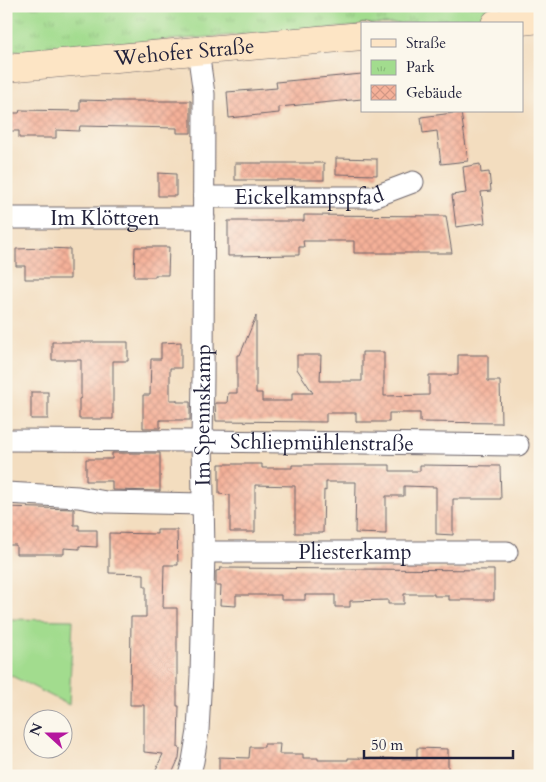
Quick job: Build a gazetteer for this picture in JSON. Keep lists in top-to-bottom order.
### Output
{
  "streets": {
    "street": [
      "Wehofer Straße",
      "Eickelkampspfad",
      "Im Klöttgen",
      "Im Spennskamp",
      "Schliepmühlenstraße",
      "Pliesterkamp"
    ]
  },
  "crossings": [
    ["Wehofer Straße", "Im Spennskamp"],
    ["Eickelkampspfad", "Im Klöttgen"],
    ["Eickelkampspfad", "Im Spennskamp"],
    ["Im Klöttgen", "Im Spennskamp"],
    ["Im Spennskamp", "Schliepmühlenstraße"],
    ["Im Spennskamp", "Pliesterkamp"]
  ],
  "legend": ["Straße", "Park", "Gebäude"],
  "scale_bar": "50 m",
  "north": "left"
}
